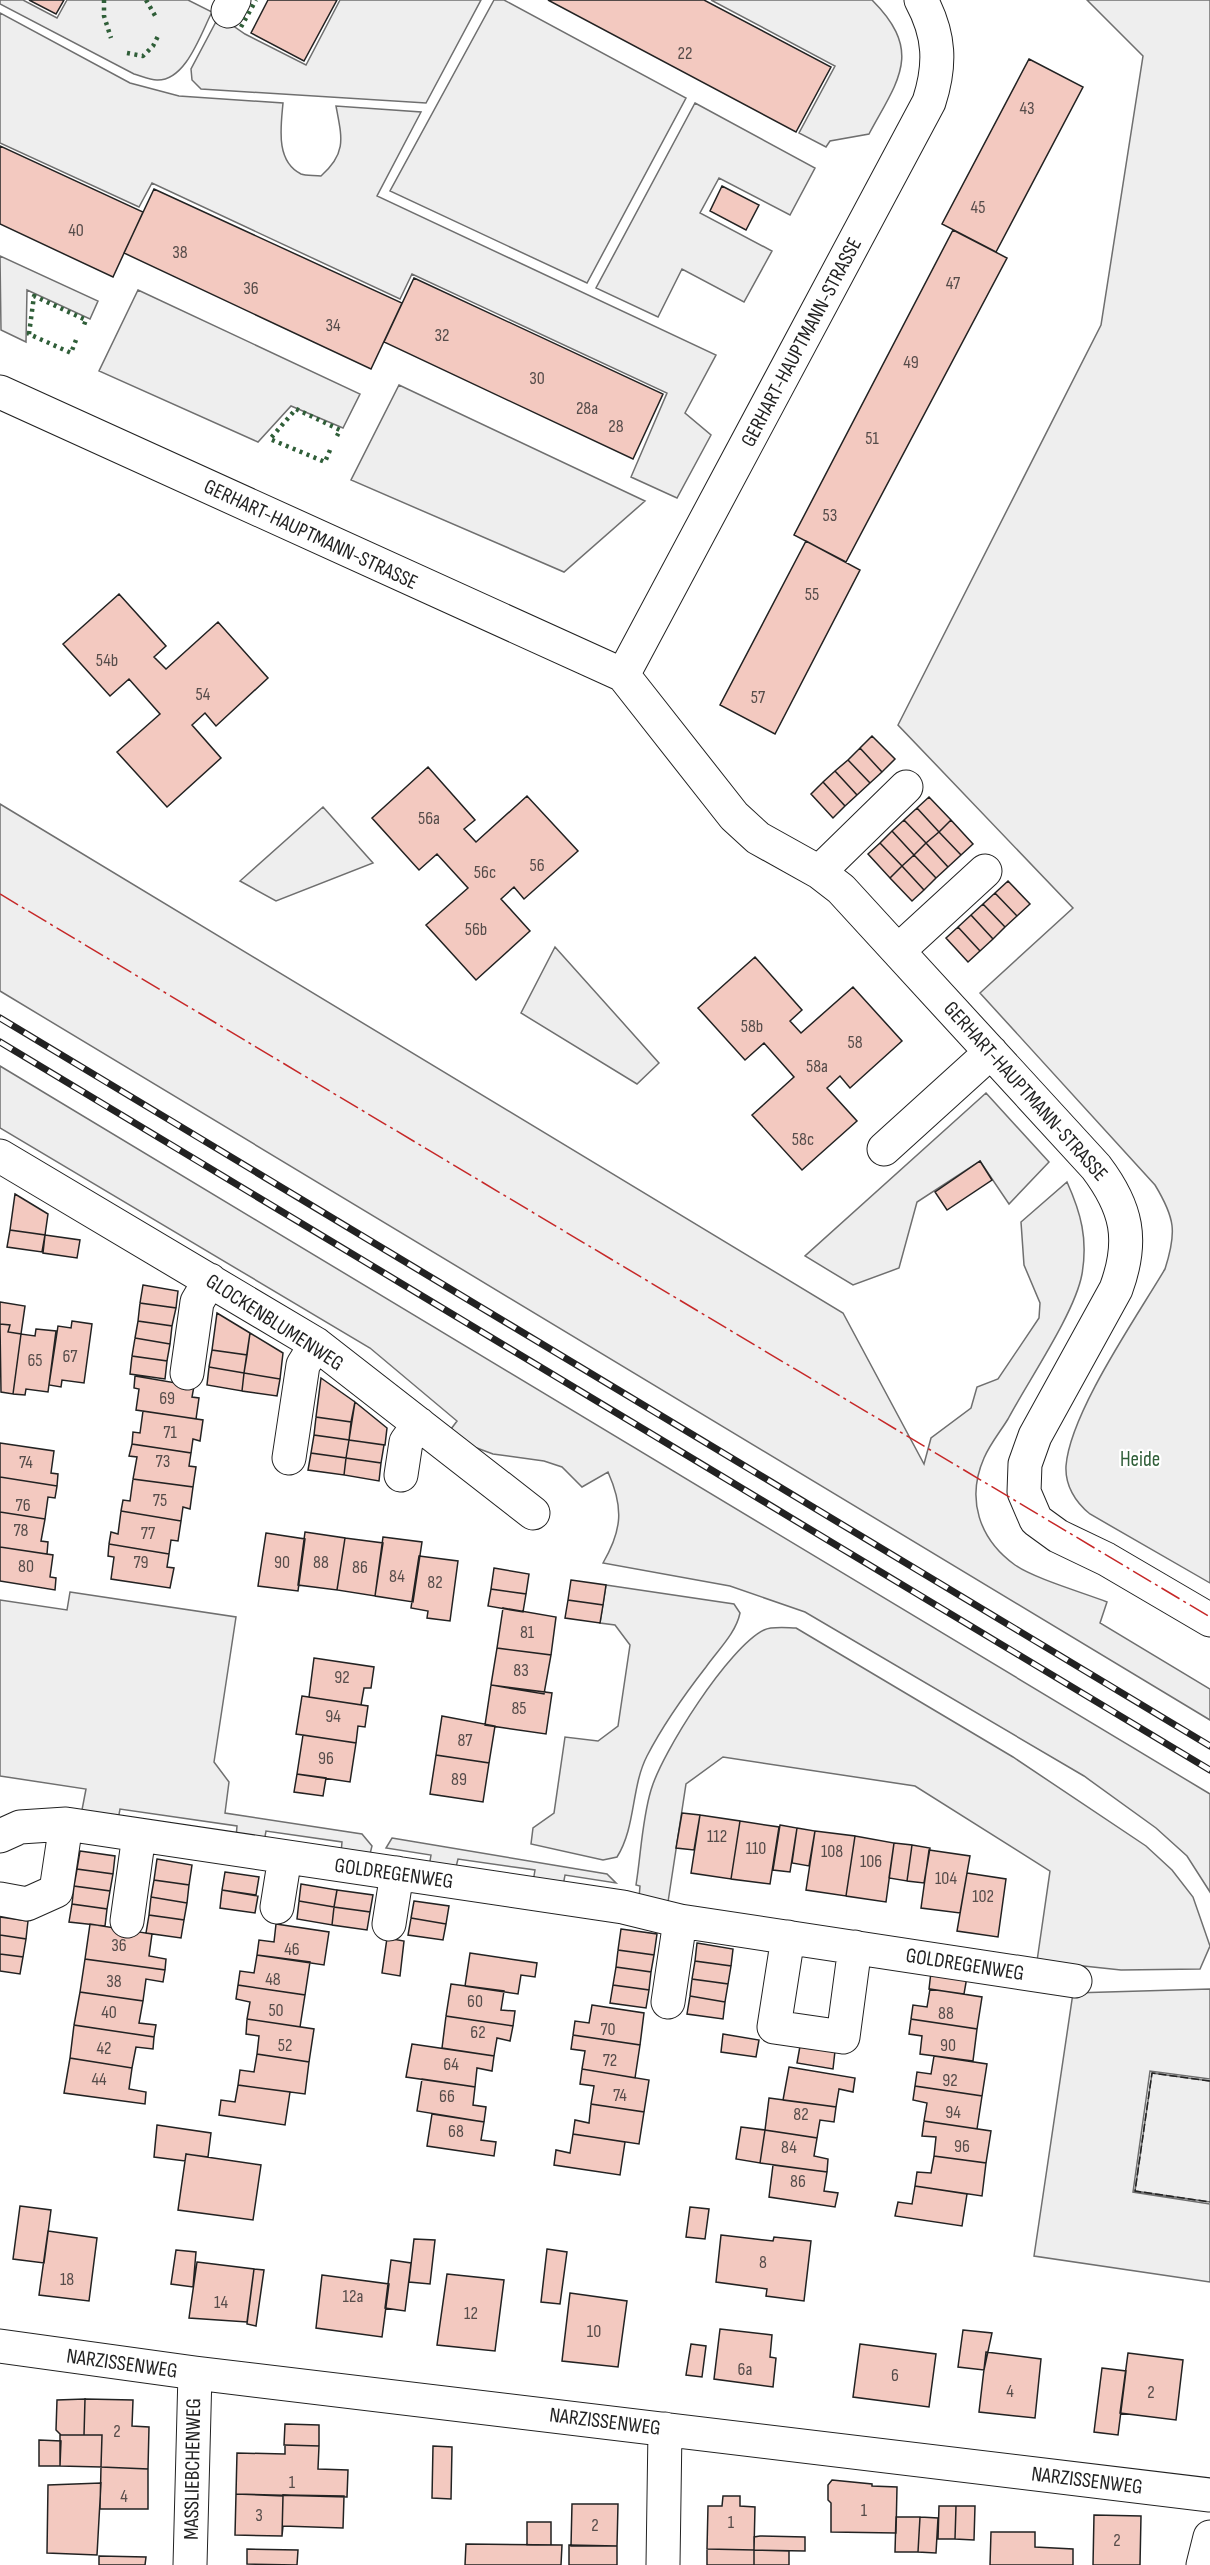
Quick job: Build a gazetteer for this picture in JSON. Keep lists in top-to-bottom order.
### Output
{
  "streets": {
    "street": [
      "GERHART-HAUPTMANN-STRASSE",
      "GLOCKENBLUMENWEG",
      "GOLDREGENWEG",
      "NARZISSENWEG",
      "MASSLIEBCHENWEG"
    ]
  },
  "crossings": [
    ["NARZISSENWEG", "MASSLIEBCHENWEG"]
  ],
  "parks": ["Heide"],
  "house_numbers": [
    "22",
    "43",
    "45",
    "40",
    "38",
    "47",
    "36",
    "34",
    "32",
    "49",
    "30",
    "28a",
    "28",
    "51",
    "53",
    "55",
    "54b",
    "54",
    "57",
    "56a",
    "56",
    "56c",
    "56b",
    "58b",
    "58",
    "58a",
    "58c",
    "67",
    "65",
    "69",
    "71",
    "73",
    "74",
    "75",
    "76",
    "78",
    "77",
    "79",
    "90",
    "88",
    "80",
    "86",
    "84",
    "82",
    "81",
    "83",
    "92",
    "85",
    "94",
    "87",
    "96",
    "89",
    "112",
    "110",
    "108",
    "106",
    "104",
    "102",
    "36",
    "46",
    "48",
    "38",
    "60",
    "50",
    "40",
    "88",
    "70",
    "62",
    "52",
    "90",
    "42",
    "72",
    "64",
    "44",
    "92",
    "74",
    "66",
    "94",
    "82",
    "68",
    "96",
    "84",
    "86",
    "8",
    "18",
    "12a",
    "14",
    "12",
    "10",
    "6a",
    "6",
    "4",
    "2",
    "2",
    "1",
    "4",
    "1",
    "3",
    "1",
    "2",
    "2"
  ]
}
